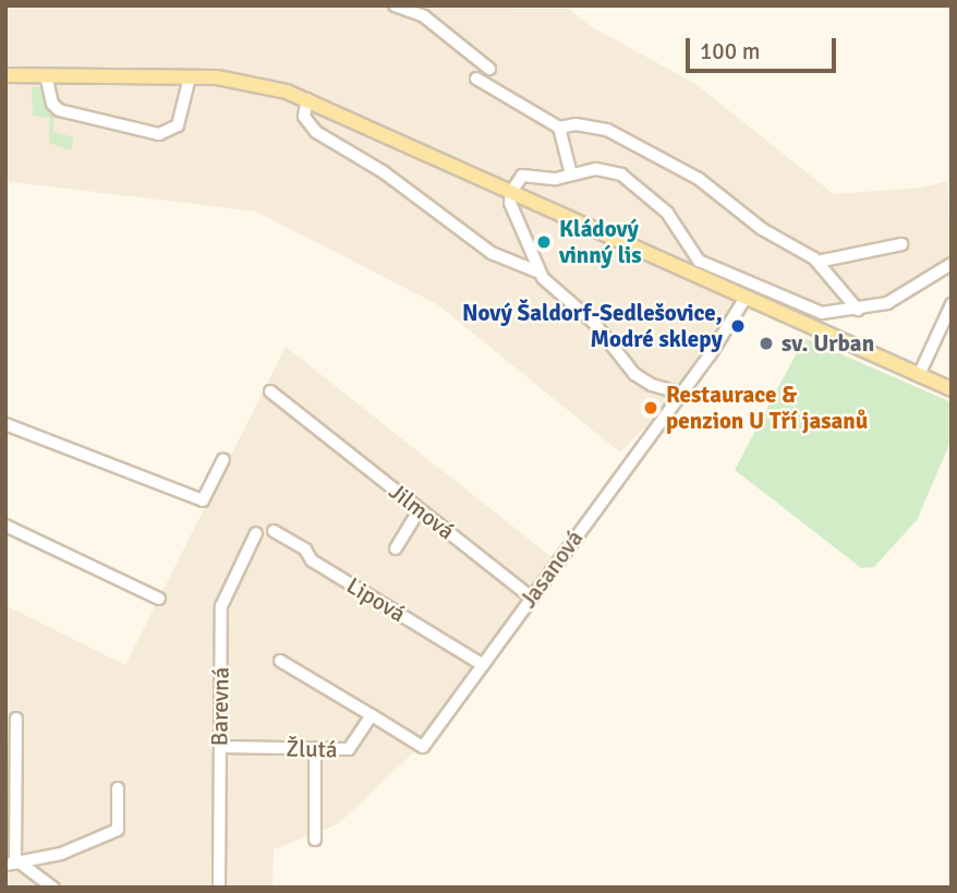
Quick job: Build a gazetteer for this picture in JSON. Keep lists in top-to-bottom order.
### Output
{
  "streets": {
    "street": [
      "Jilmová",
      "Jasanová",
      "Lipová",
      "Barevná",
      "Žlutá"
    ]
  },
  "crossings": [
    ["Jilmová", "Jasanová"],
    ["Jasanová", "Lipová"],
    ["Jasanová", "Žlutá"],
    ["Barevná", "Žlutá"]
  ],
  "places": [
    "Kládový vinný lis",
    "Nový Šaldorf-Sedlešovice, Modré sklepy",
    "sv. Urban",
    "Restaurace & penzion U Tří jasanů"
  ],
  "scale_bar": "100 m"
}
